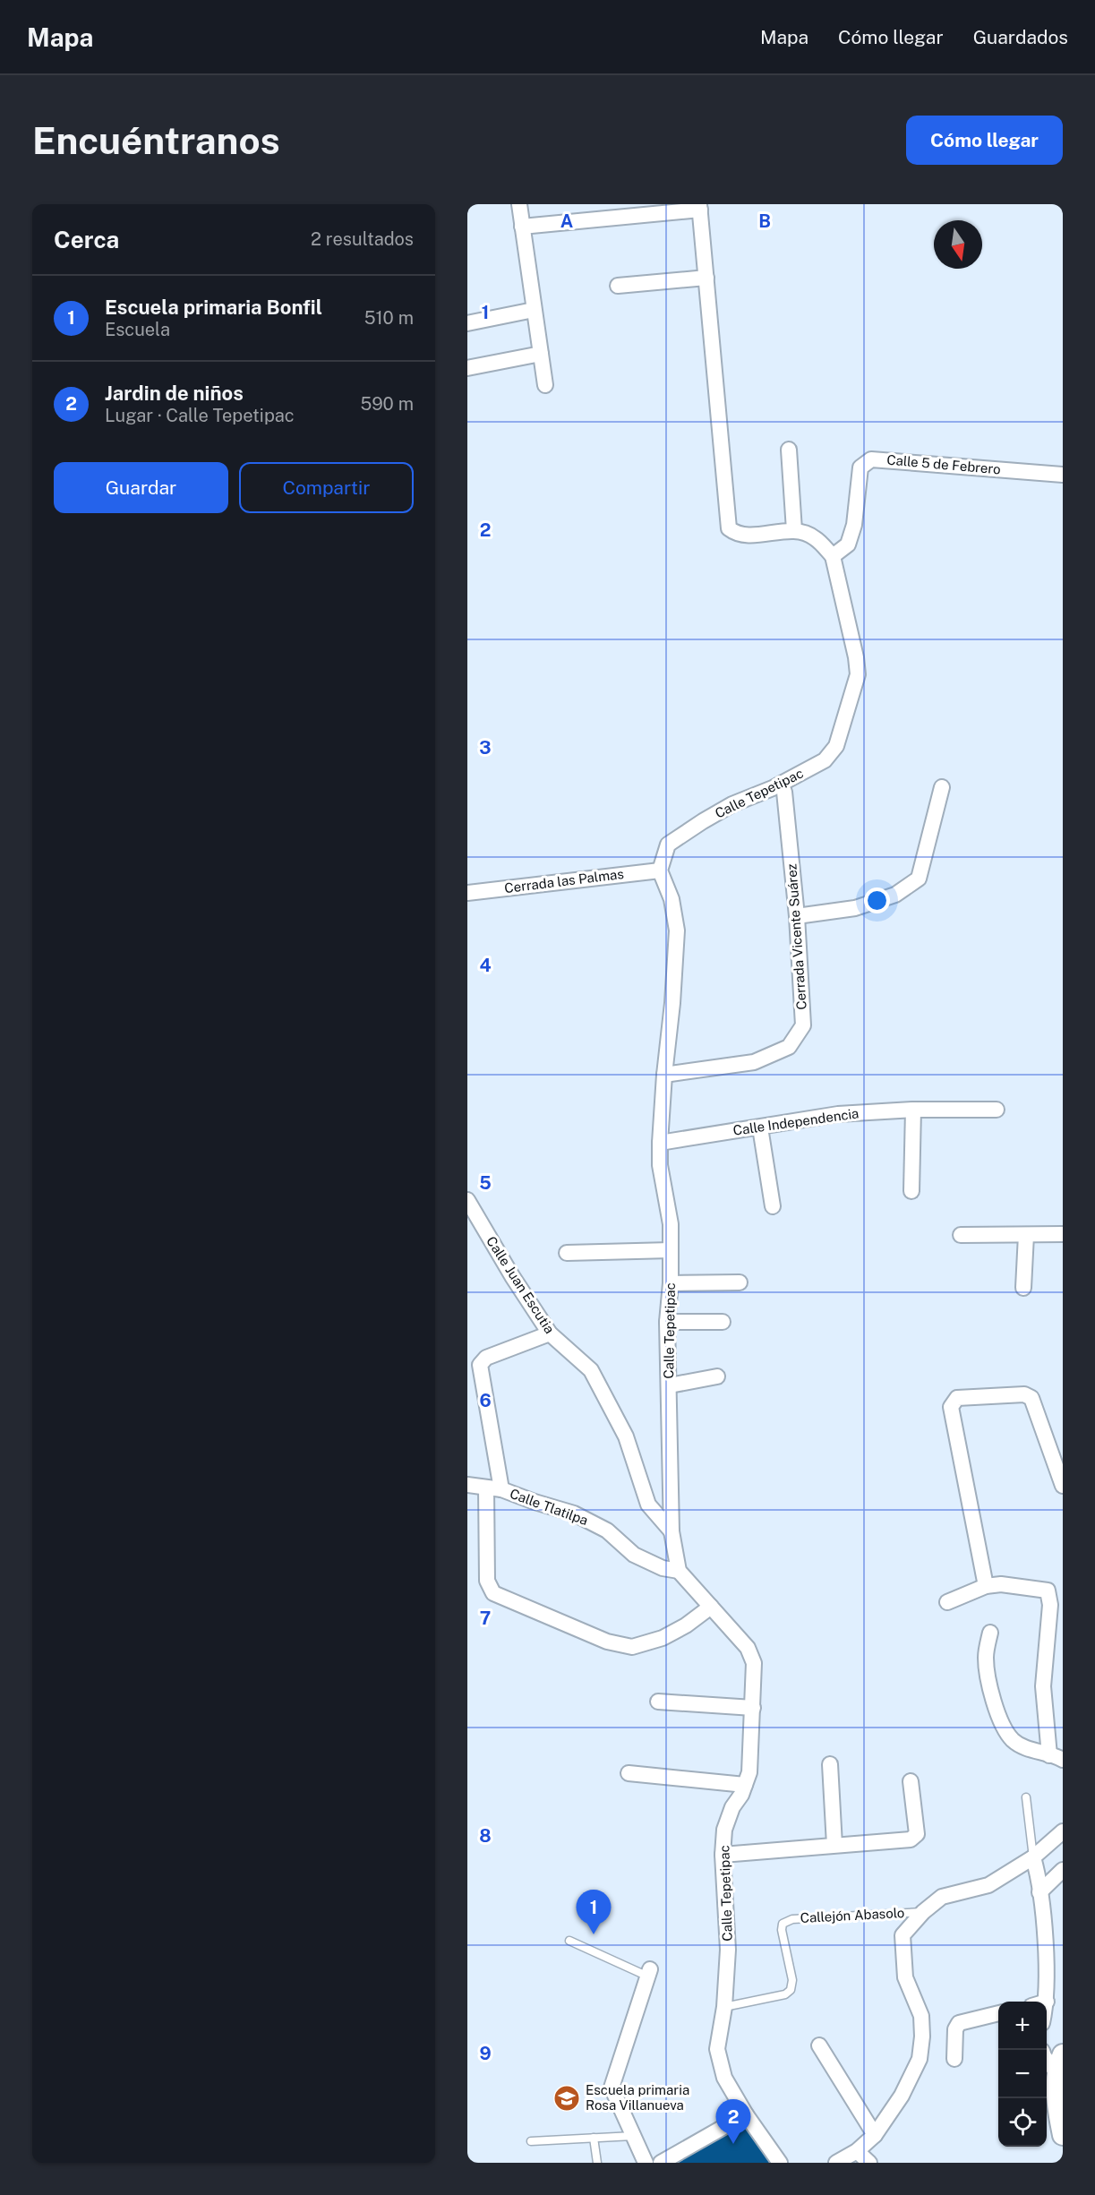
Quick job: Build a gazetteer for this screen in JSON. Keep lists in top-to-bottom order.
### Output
{
  "streets": {
    "street": [
      "Calle 5 de Febrero",
      "Calle Tepetipac",
      "Cerrada las Palmas",
      "Cerrada Vicente Suárez",
      "Calle Independencia",
      "Calle Juan Escutia",
      "Calle Tlatilpa"
    ],
    "lane": ["Callejón Abasolo"]
  },
  "crossings": [
    ["Calle 5 de Febrero", "Calle Tepetipac"],
    ["Calle Tepetipac", "Cerrada las Palmas"],
    ["Calle Tepetipac", "Cerrada Vicente Suárez"],
    ["Calle Tepetipac", "Calle Independencia"],
    ["Calle Tepetipac", "Calle Juan Escutia"],
    ["Calle Tepetipac", "Calle Tlatilpa"],
    ["Calle Tepetipac", "Callejón Abasolo"],
    ["Calle Juan Escutia", "Calle Tlatilpa"]
  ],
  "places": {
    "school or university": ["Escuela primaria Rosa Villanueva"]
  },
  "north": "bottom",
  "page": {
    "header": "Mapa",
    "nav": ["Mapa", "Cómo llegar", "Guardados"],
    "buttons": [
      "Cómo llegar",
      ["Guardar", "Compartir"]
    ],
    "title": "Encuéntranos",
    "heading": ["Cerca", "2 resultados"],
    "list": [
      {
        "mark": "1",
        "name": "Escuela primaria Bonfil",
        "note": "Escuela",
        "value": "510 m"
      },
      {
        "mark": "2",
        "name": "Jardin de niños",
        "note": "Lugar · Calle Tepetipac",
        "value": "590 m"
      }
    ],
    "pins": ["1", "2"],
    "map_buttons": ["+", "−"]
  },
  "grid": {
    "columns": ["A", "B"],
    "rows": [
      "1",
      "2",
      "3",
      "4",
      "5",
      "6",
      "7",
      "8",
      "9"
    ]
  }
}
